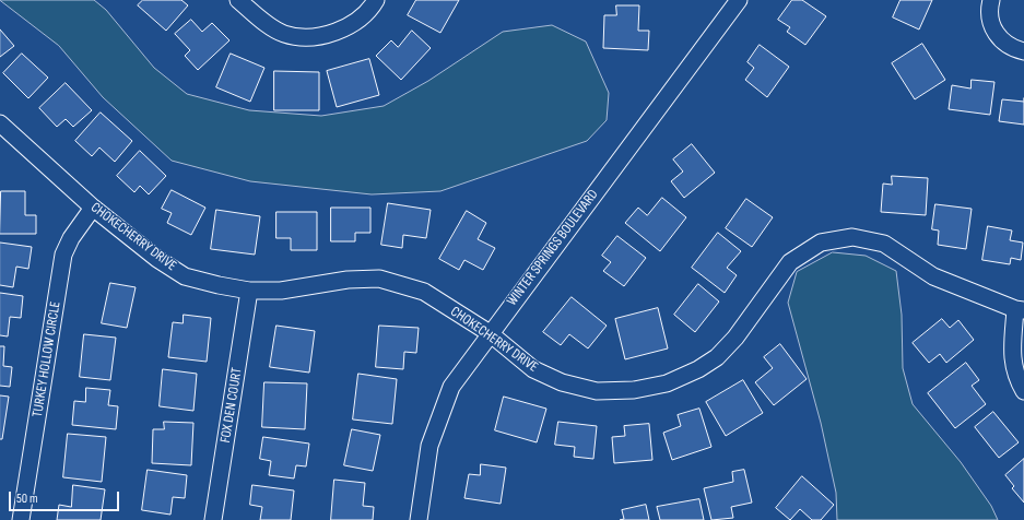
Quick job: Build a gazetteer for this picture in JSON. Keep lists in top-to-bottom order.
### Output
{
  "streets": {
    "street": [
      "CHOKECHERRY DRIVE",
      "WINTER SPRINGS BOULEVARD",
      "TURKEY HOLLOW CIRCLE",
      "FOX DEN COURT"
    ]
  },
  "crossings": [
    ["CHOKECHERRY DRIVE", "WINTER SPRINGS BOULEVARD"],
    ["CHOKECHERRY DRIVE", "TURKEY HOLLOW CIRCLE"],
    ["CHOKECHERRY DRIVE", "FOX DEN COURT"]
  ],
  "scale_bar": "50 m"
}
